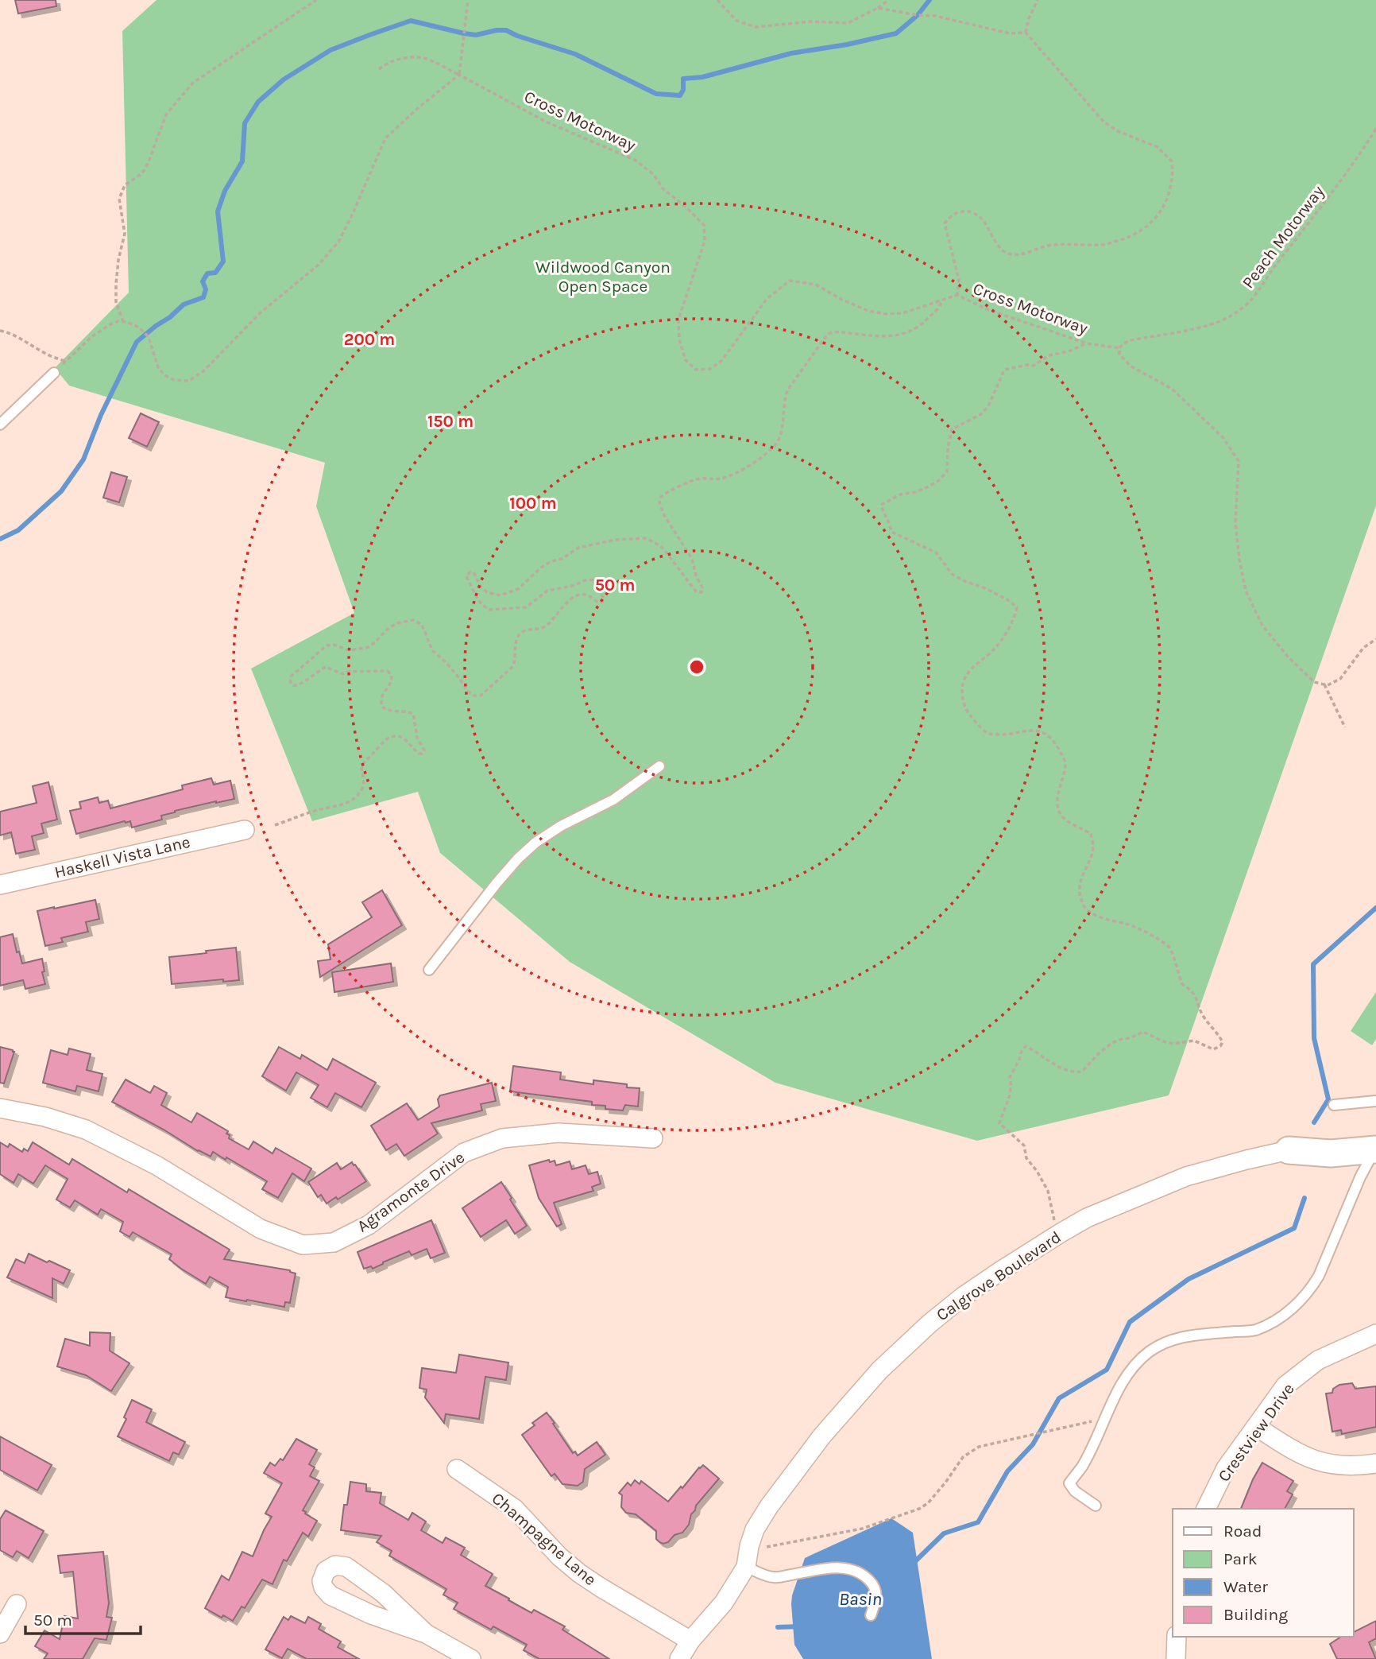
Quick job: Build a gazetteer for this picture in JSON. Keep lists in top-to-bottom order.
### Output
{
  "streets": {
    "street": [
      "Haskell Vista Lane",
      "Agramonte Drive",
      "Calgrove Boulevard",
      "Crestview Drive",
      "Champagne Lane"
    ],
    "path": ["Cross Motorway", "Peach Motorway"]
  },
  "crossings": [
    ["Cross Motorway", "Peach Motorway"],
    ["Calgrove Boulevard", "Champagne Lane"]
  ],
  "water": ["Basin"],
  "parks": ["Wildwood Canyon Open Space"],
  "legend": [
    "Road",
    "Park",
    "Water",
    "Building"
  ],
  "scale_bar": "50 m",
  "rings": [
    "200 m",
    "150 m",
    "100 m",
    "50 m"
  ]
}
